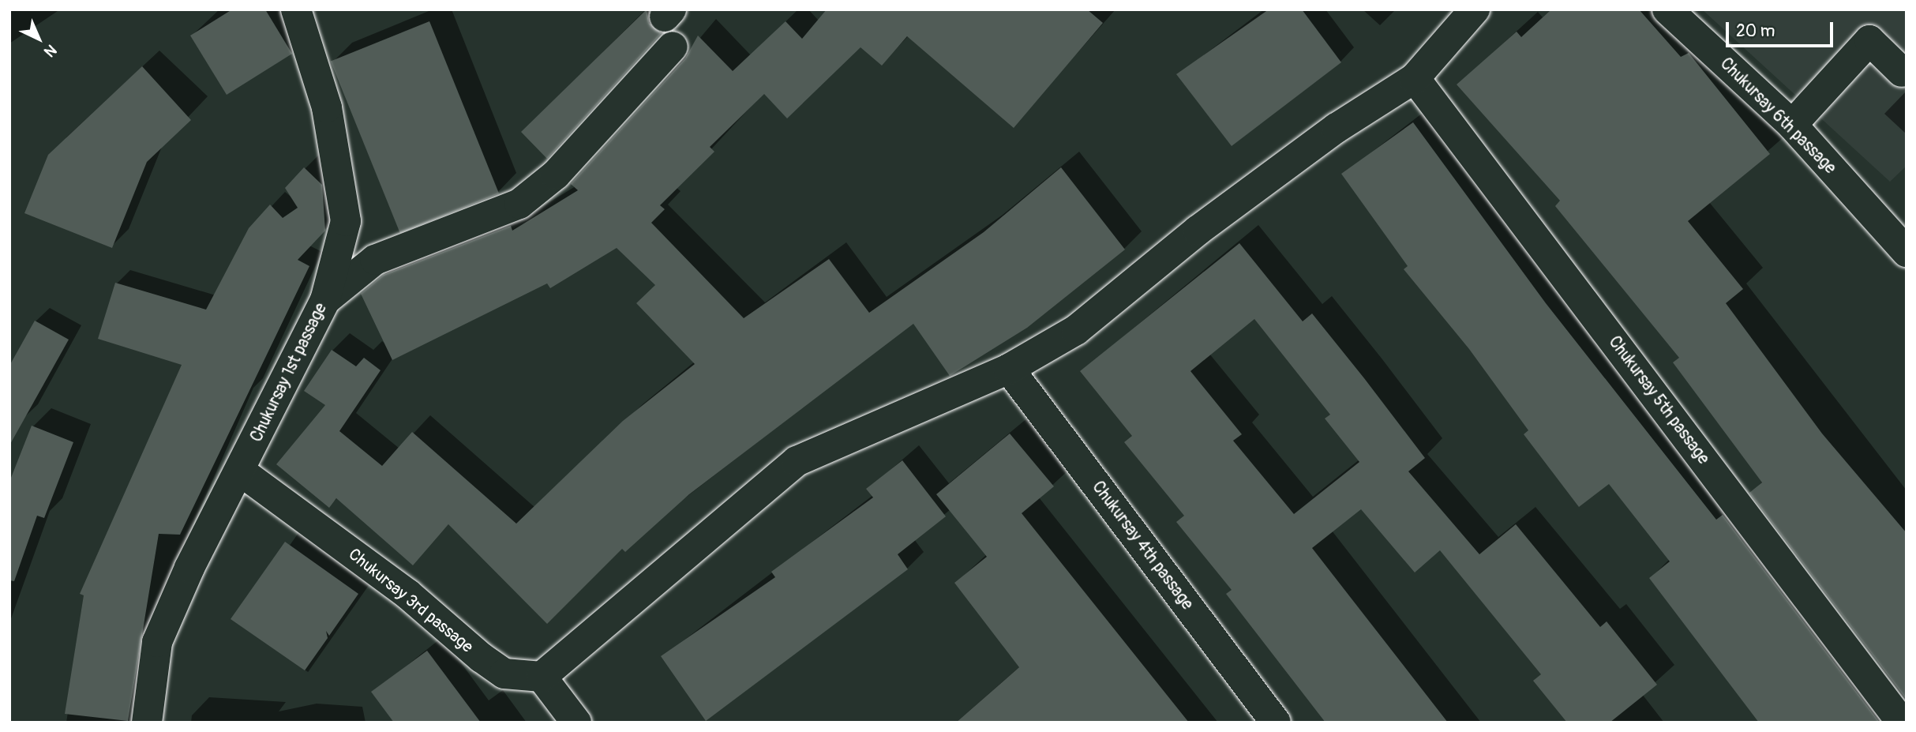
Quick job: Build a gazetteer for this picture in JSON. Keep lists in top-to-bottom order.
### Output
{
  "streets": {
    "street": [
      "Chukursay 6th passage",
      "Chukursay 1st passage",
      "Chukursay 5th passage",
      "Chukursay 4th passage",
      "Chukursay 3rd passage"
    ]
  },
  "crossings": [
    ["Chukursay 1st passage", "Chukursay 3rd passage"]
  ],
  "scale_bar": "20 m",
  "north": "bottom right"
}
